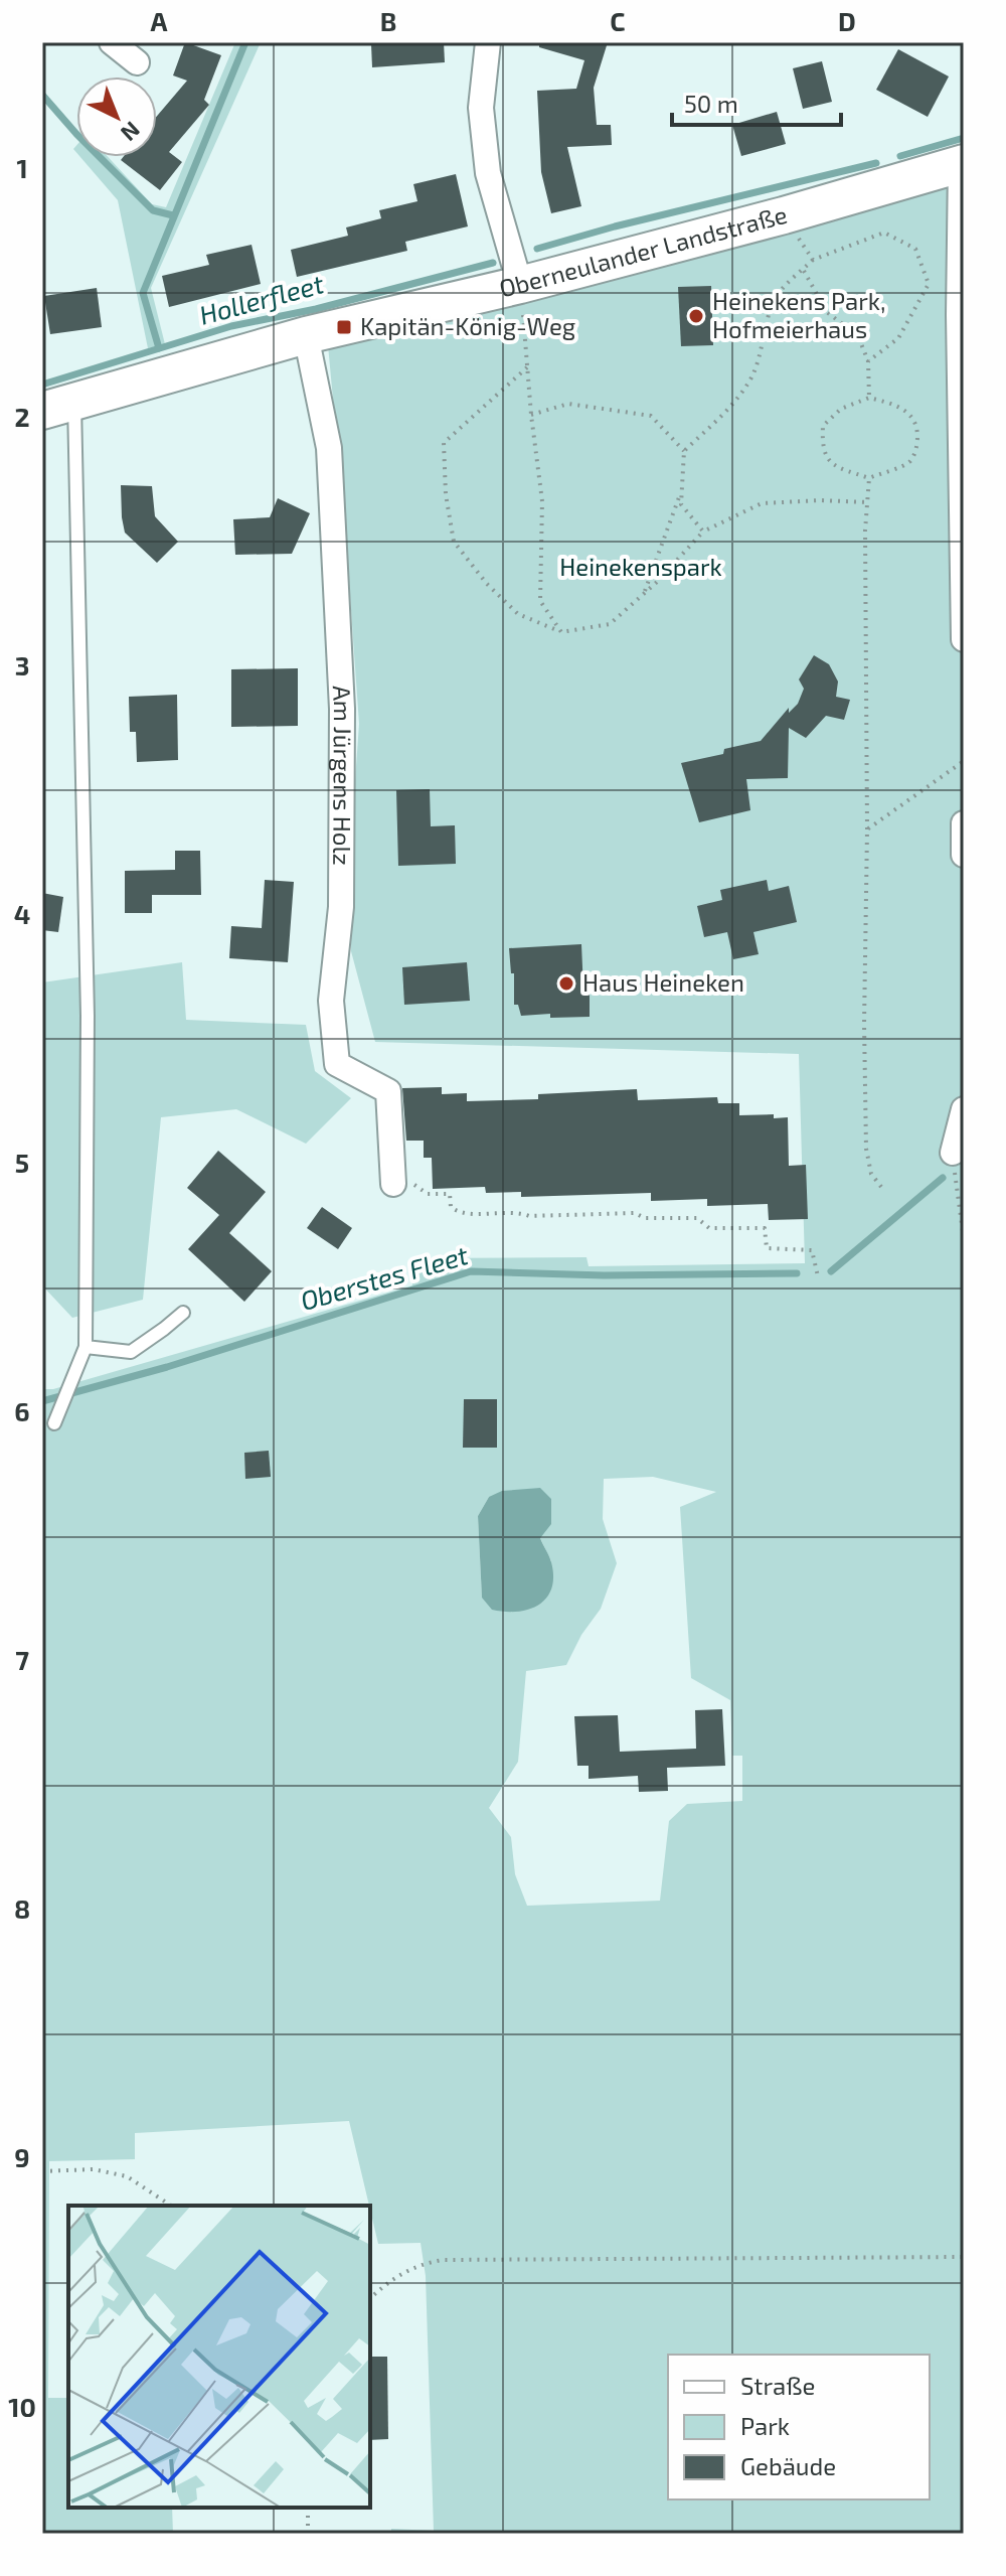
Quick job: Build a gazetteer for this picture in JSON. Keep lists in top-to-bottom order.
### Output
{
  "streets": {
    "street": ["Oberneulander Landstraße", "Am Jürgens Holz"]
  },
  "crossings": [
    ["Oberneulander Landstraße", "Am Jürgens Holz"]
  ],
  "water": ["Hollerfleet", "Oberstes Fleet"],
  "parks": ["Heinekenspark"],
  "places": {
    "other": ["Heinekens Park, Hofmeierhaus", "Haus Heineken"],
    "transit": ["Kapitän-König-Weg"]
  },
  "legend": ["Straße", "Park", "Gebäude"],
  "scale_bar": "50 m",
  "north": "bottom right",
  "grid": {
    "columns": [
      "A",
      "B",
      "C",
      "D"
    ],
    "rows": [
      "1",
      "2",
      "3",
      "4",
      "5",
      "6",
      "7",
      "8",
      "9",
      "10"
    ]
  }
}
